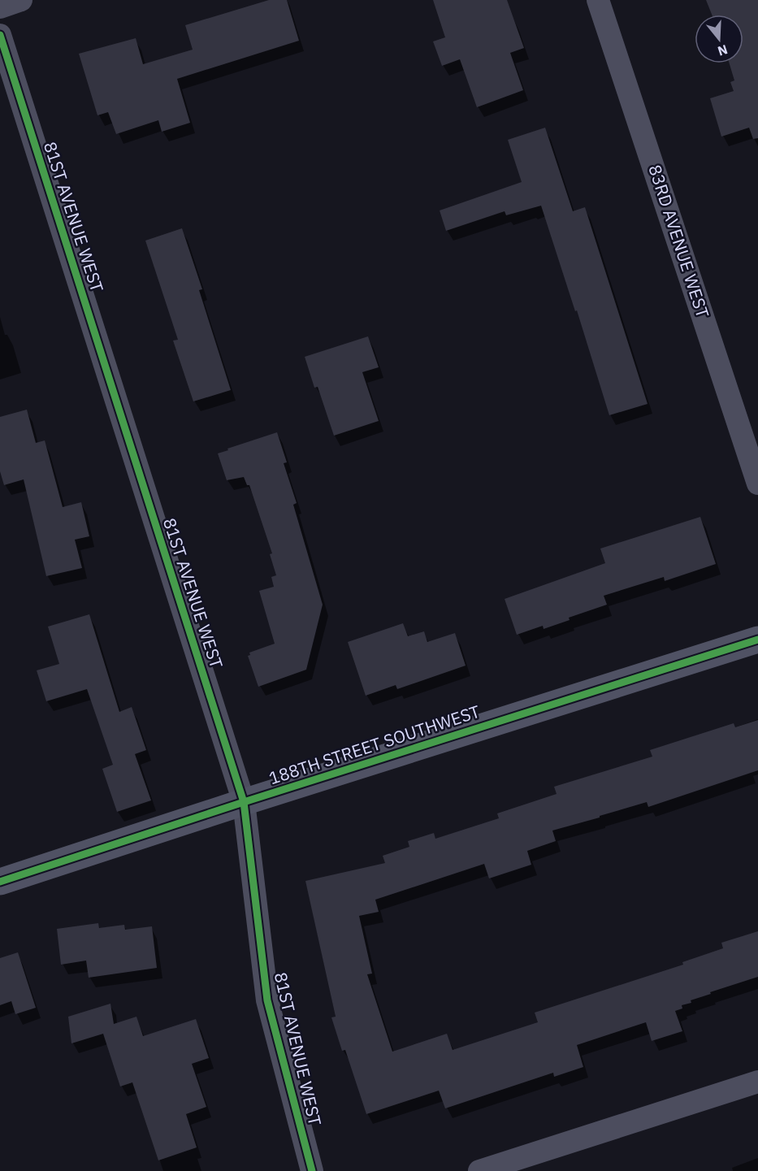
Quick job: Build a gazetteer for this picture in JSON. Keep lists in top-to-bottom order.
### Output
{
  "streets": {
    "street": ["81ST AVENUE WEST", "83RD AVENUE WEST", "188TH STREET SOUTHWEST"]
  },
  "crossings": [
    ["81ST AVENUE WEST", "188TH STREET SOUTHWEST"]
  ],
  "north": "bottom"
}
